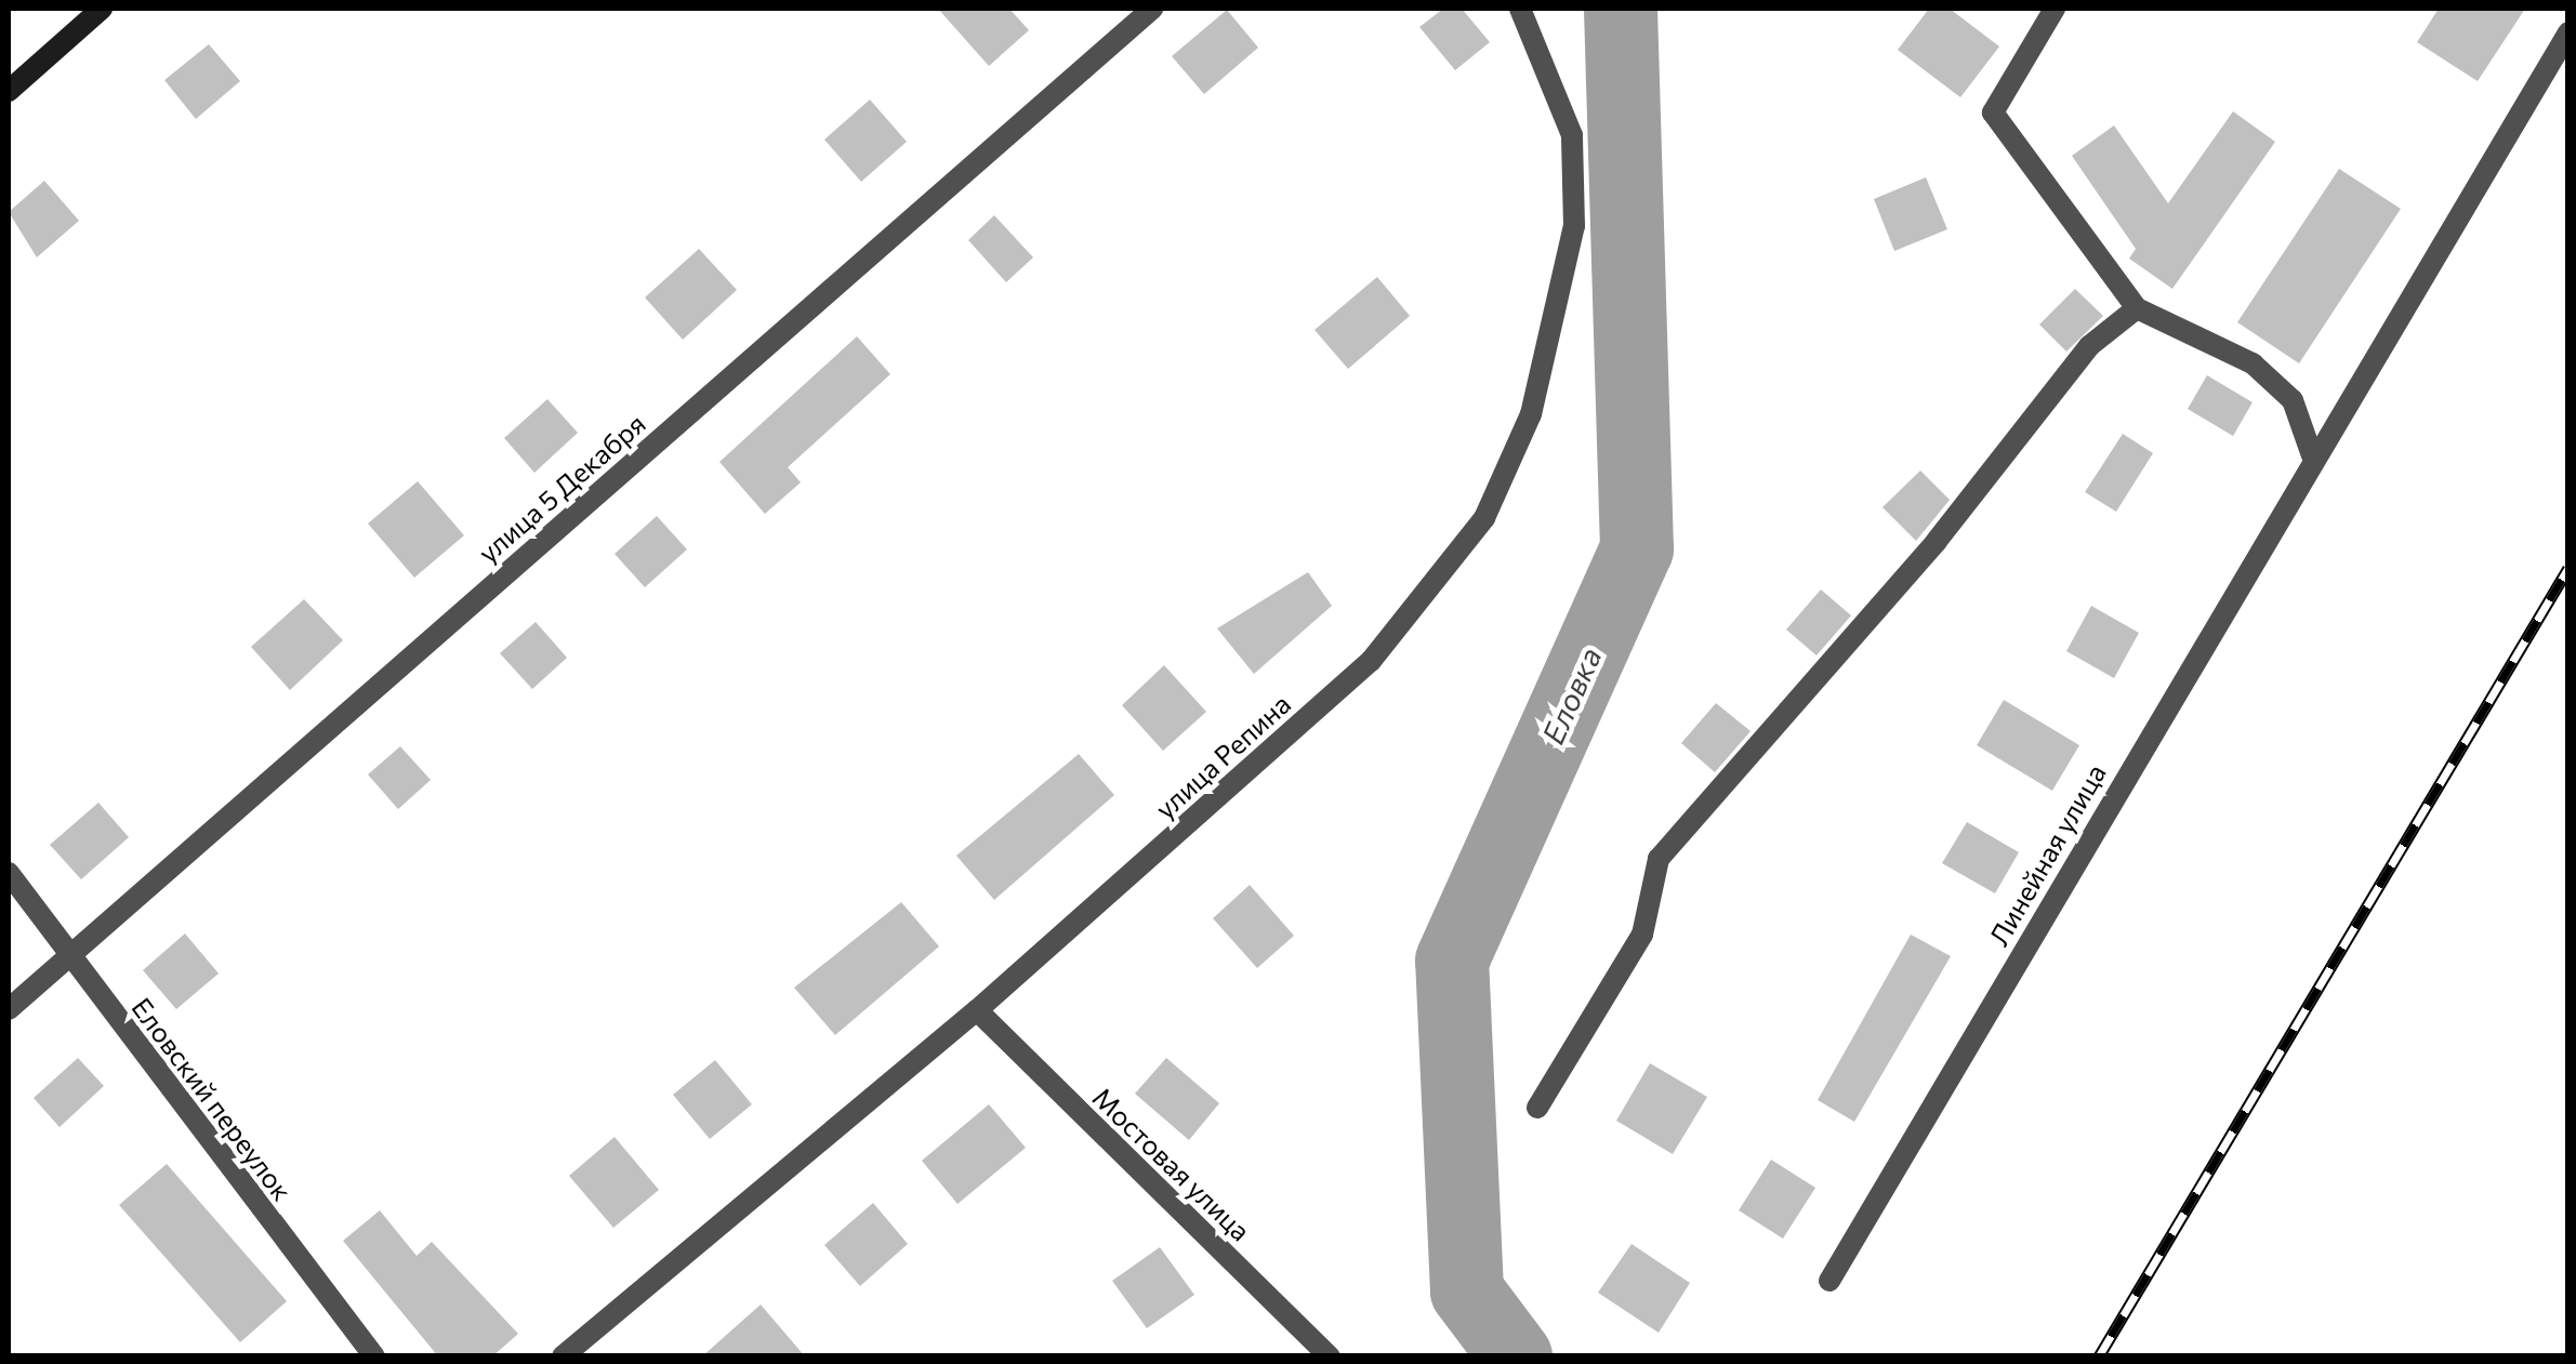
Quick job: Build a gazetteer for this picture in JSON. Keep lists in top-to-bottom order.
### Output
{
  "streets": {
    "street": [
      "улица 5 Декабря",
      "улица Репина",
      "Линейная улица",
      "Еловский переулок",
      "Мостовая улица"
    ]
  },
  "crossings": [
    ["улица 5 Декабря", "Еловский переулок"],
    ["улица Репина", "Мостовая улица"]
  ],
  "water": ["Еловка"]
}
